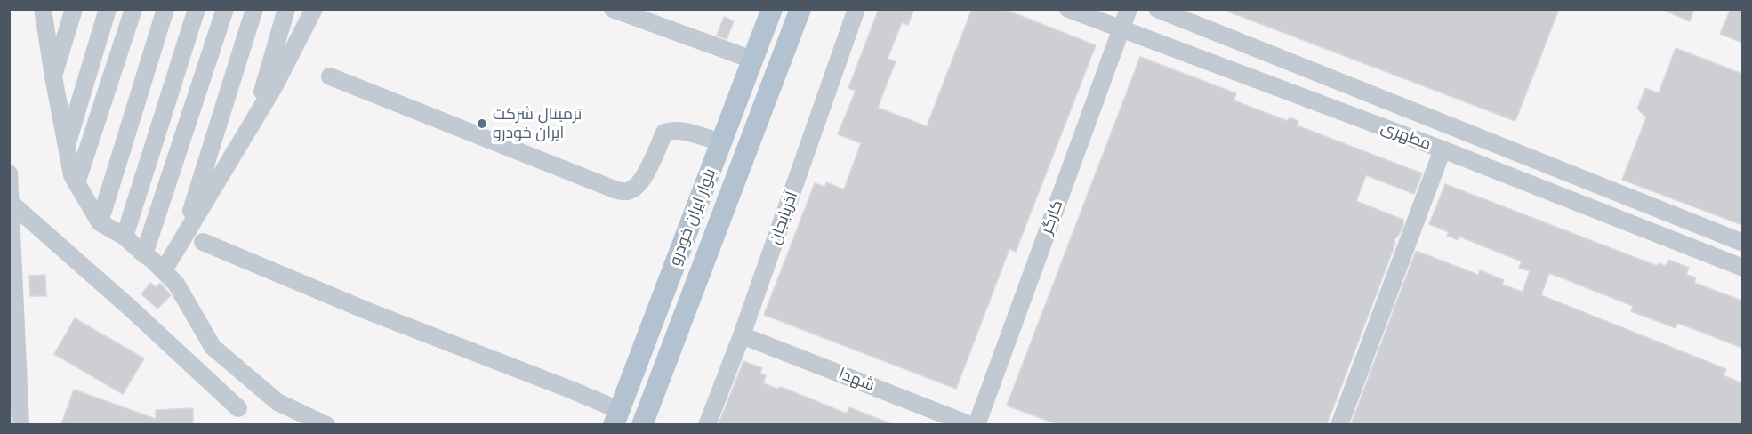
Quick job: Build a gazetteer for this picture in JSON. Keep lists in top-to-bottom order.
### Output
{
  "streets": {
    "main road": ["بلوار ایران خودرو"],
    "street": [
      "مطهری",
      "کارگر",
      "آذربایجان",
      "شهدا"
    ]
  },
  "crossings": [
    ["مطهری", "کارگر"],
    ["آذربایجان", "شهدا"]
  ],
  "places": ["ترمینال شرکت ایران خودرو"]
}
